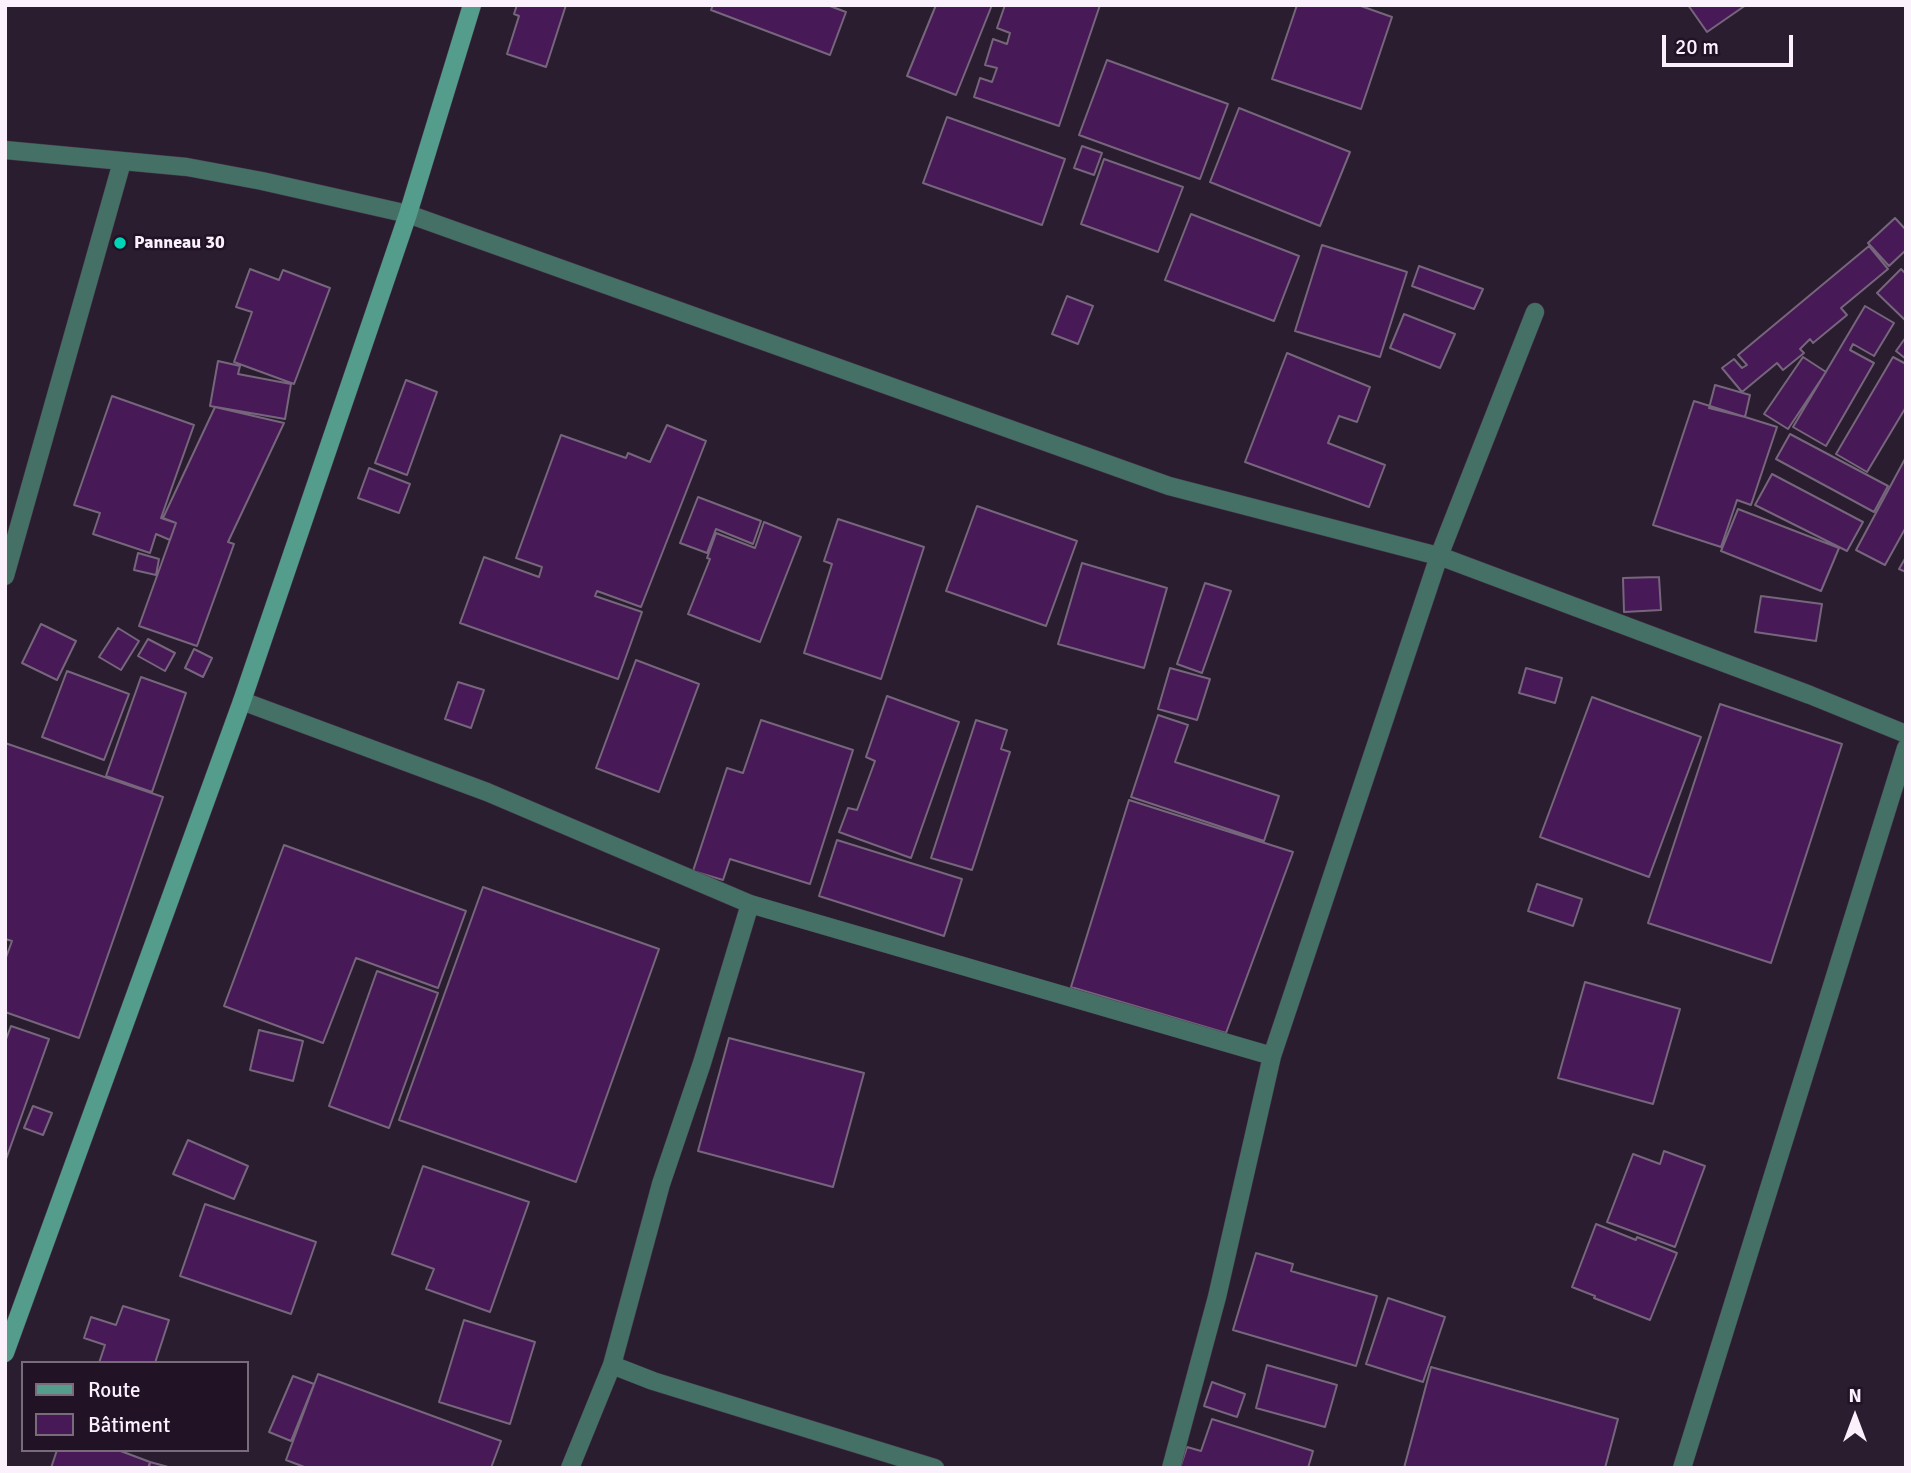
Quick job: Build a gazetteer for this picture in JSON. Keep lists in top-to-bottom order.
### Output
{
  "places": ["Panneau 30"],
  "legend": ["Route", "Bâtiment"],
  "scale_bar": "20 m",
  "north": "top"
}
